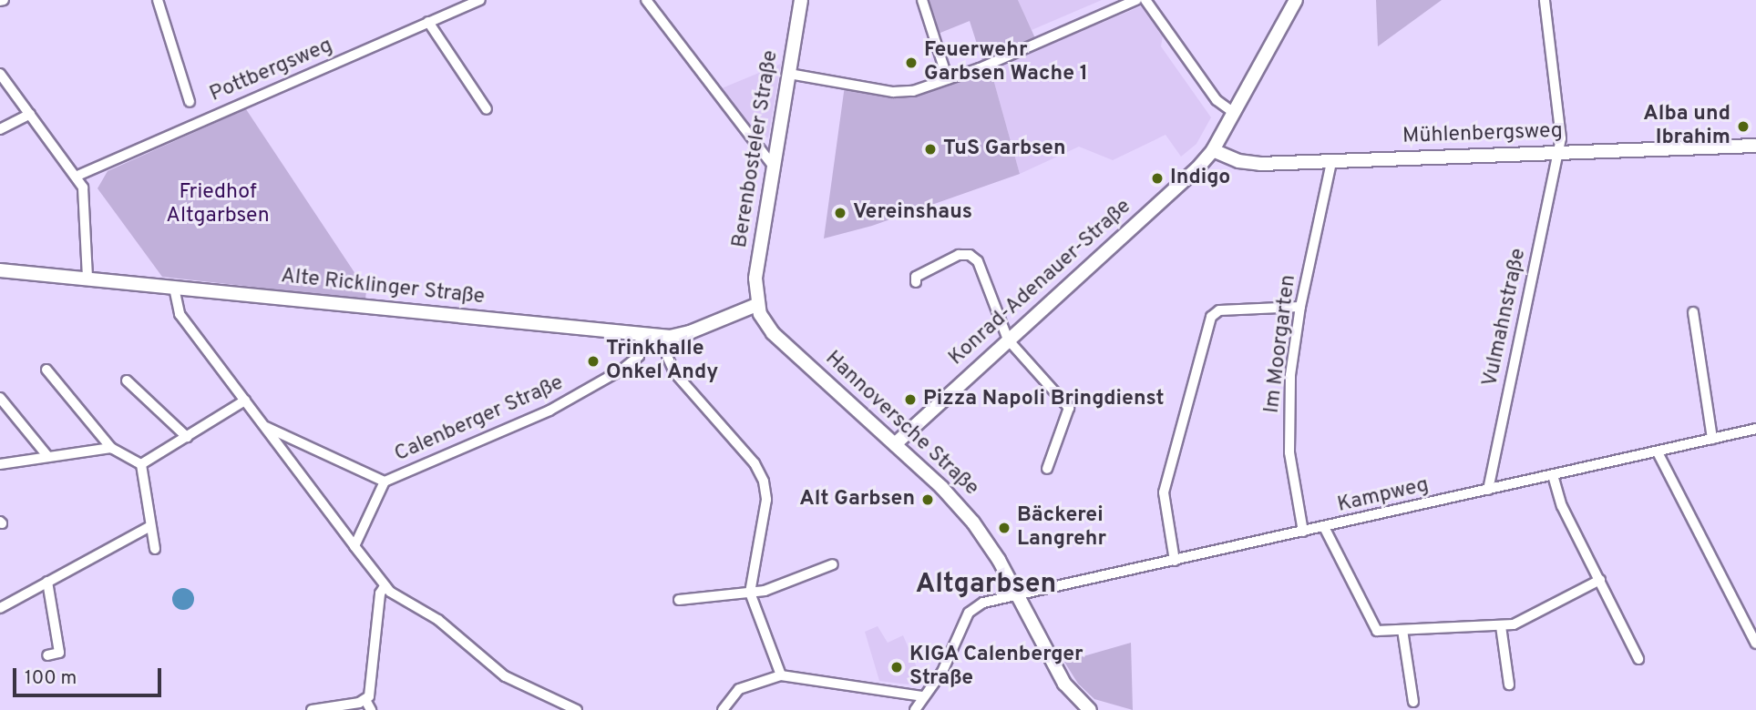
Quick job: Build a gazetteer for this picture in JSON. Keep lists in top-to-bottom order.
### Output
{
  "streets": {
    "street": [
      "Pottbergsweg",
      "Mühlenbergsweg",
      "Berenbosteler Straße",
      "Konrad-Adenauer-Straße",
      "Alte Ricklinger Straße",
      "Vulmahnstraße",
      "Im Moorgarten",
      "Calenberger Straße",
      "Hannoversche Straße",
      "Kampweg"
    ]
  },
  "crossings": [
    ["Mühlenbergsweg", "Konrad-Adenauer-Straße"],
    ["Mühlenbergsweg", "Vulmahnstraße"],
    ["Mühlenbergsweg", "Im Moorgarten"],
    ["Berenbosteler Straße", "Alte Ricklinger Straße"],
    ["Berenbosteler Straße", "Hannoversche Straße"],
    ["Konrad-Adenauer-Straße", "Hannoversche Straße"],
    ["Alte Ricklinger Straße", "Calenberger Straße"],
    ["Alte Ricklinger Straße", "Hannoversche Straße"],
    ["Vulmahnstraße", "Kampweg"],
    ["Im Moorgarten", "Kampweg"],
    ["Hannoversche Straße", "Kampweg"]
  ],
  "districts": ["Altgarbsen"],
  "parks": ["Friedhof Altgarbsen"],
  "places": [
    "Feuerwehr Garbsen Wache 1",
    "Alba und Ibrahim",
    "TuS Garbsen",
    "Indigo",
    "Vereinshaus",
    "Trinkhalle Onkel Andy",
    "Pizza Napoli Bringdienst",
    "Alt Garbsen",
    "Bäckerei Langrehr",
    "KIGA Calenberger Straße"
  ],
  "scale_bar": "100 m"
}
